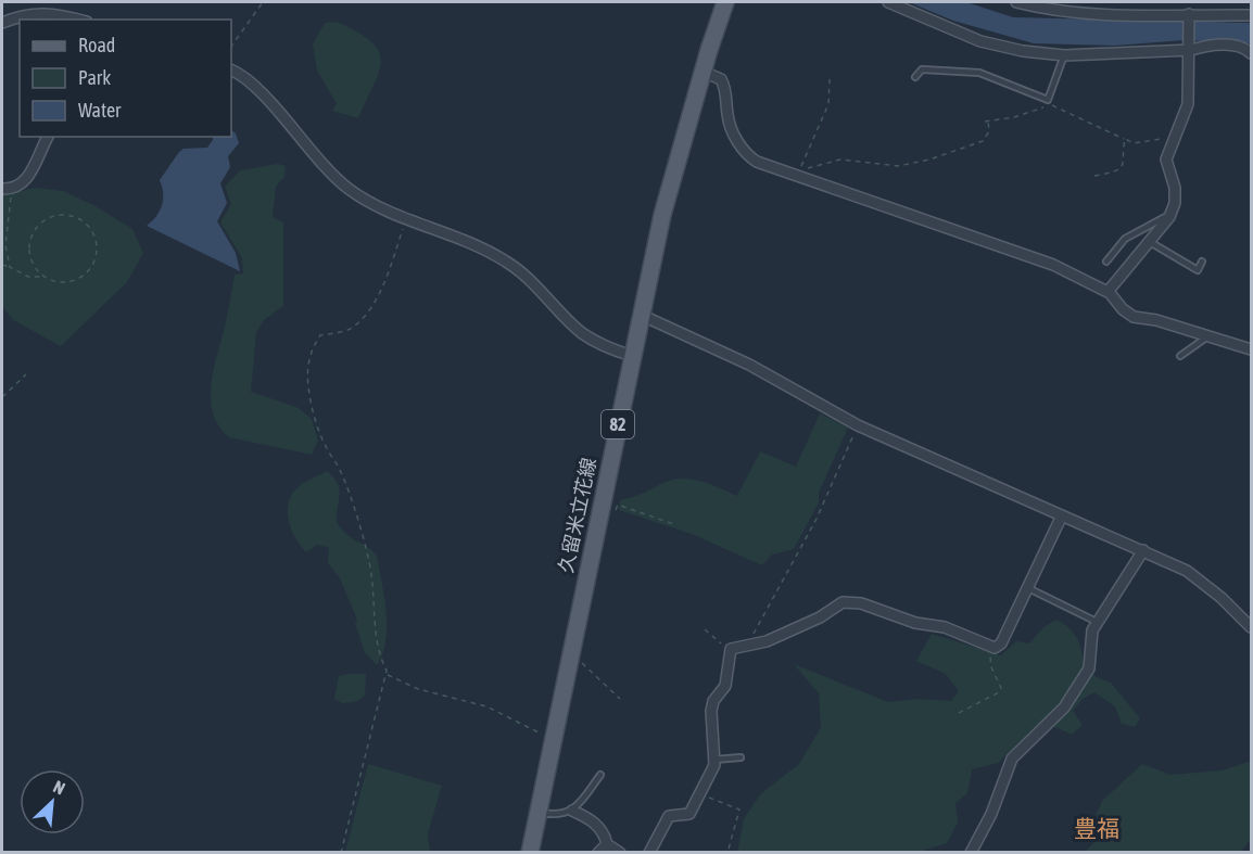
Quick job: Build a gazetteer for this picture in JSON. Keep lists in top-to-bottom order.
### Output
{
  "streets": {
    "main road": ["82", "久留米立花線"]
  },
  "districts": ["豊福"],
  "legend": ["Road", "Park", "Water"],
  "north": "top right"
}
